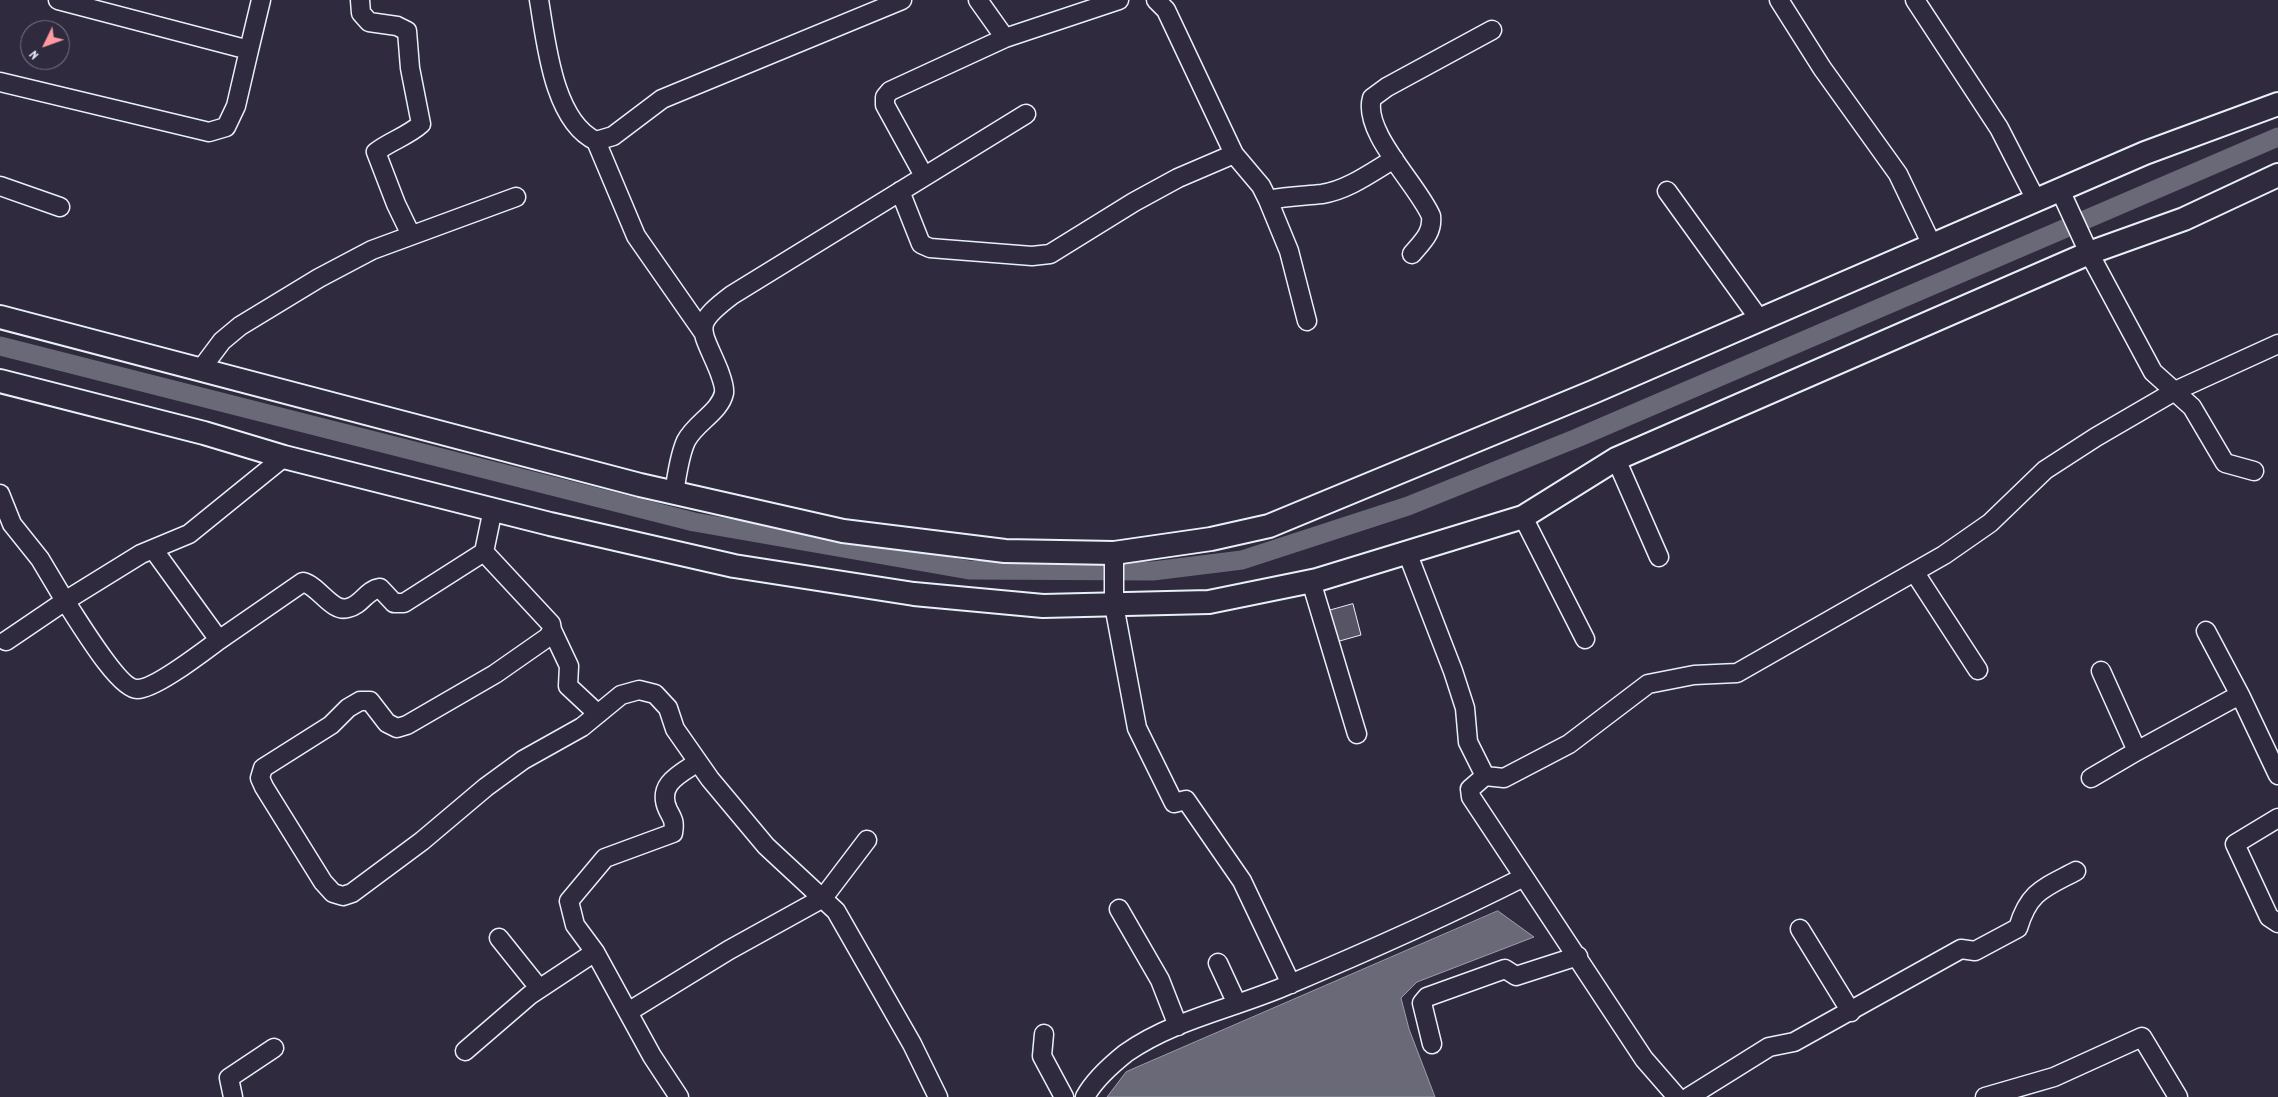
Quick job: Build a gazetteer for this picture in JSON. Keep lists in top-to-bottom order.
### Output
{
  "north": "bottom left"
}
